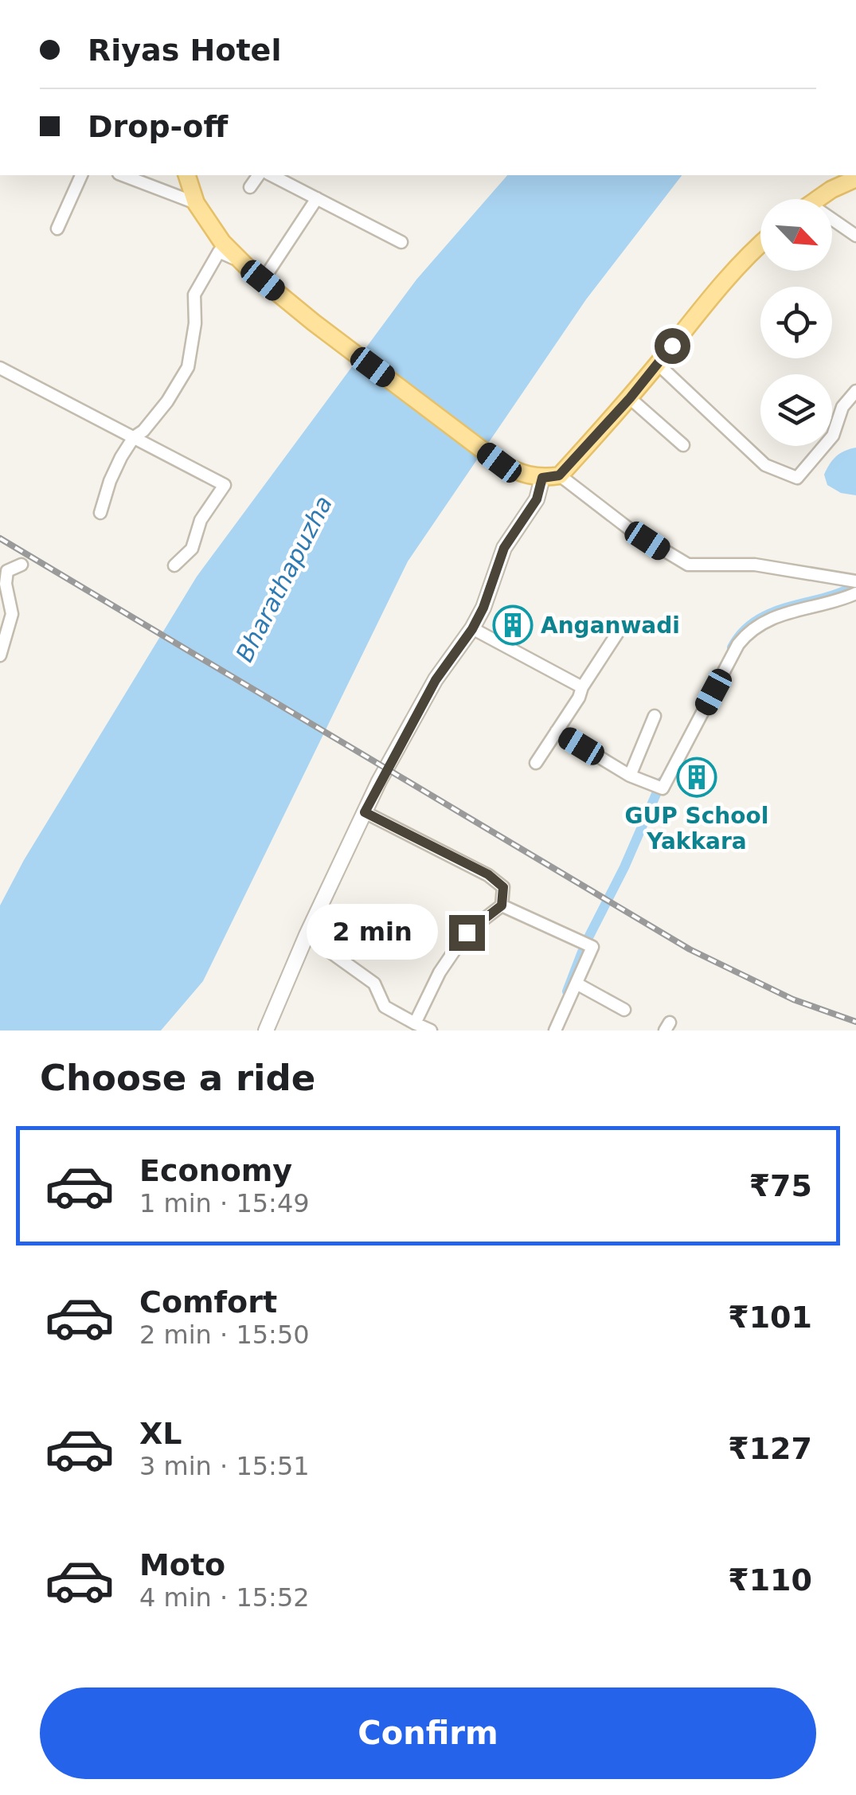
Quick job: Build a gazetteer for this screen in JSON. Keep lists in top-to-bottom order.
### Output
{
  "water": ["Bharathapuzha"],
  "places": {
    "building": ["Anganwadi", "GUP School Yakkara"]
  },
  "north": "bottom right",
  "page": {
    "banner": ["Riyas Hotel", "Drop-off"],
    "bubble": "2 min",
    "heading": "Choose a ride",
    "list": [
      {
        "name": "Economy",
        "note": "1 min · 15:49",
        "value": "₹75"
      },
      {
        "name": "Comfort",
        "note": "2 min · 15:50",
        "value": "₹101"
      },
      {
        "name": "XL",
        "note": "3 min · 15:51",
        "value": "₹127"
      },
      {
        "name": "Moto",
        "note": "4 min · 15:52",
        "value": "₹110"
      }
    ],
    "buttons": "Confirm"
  }
}
